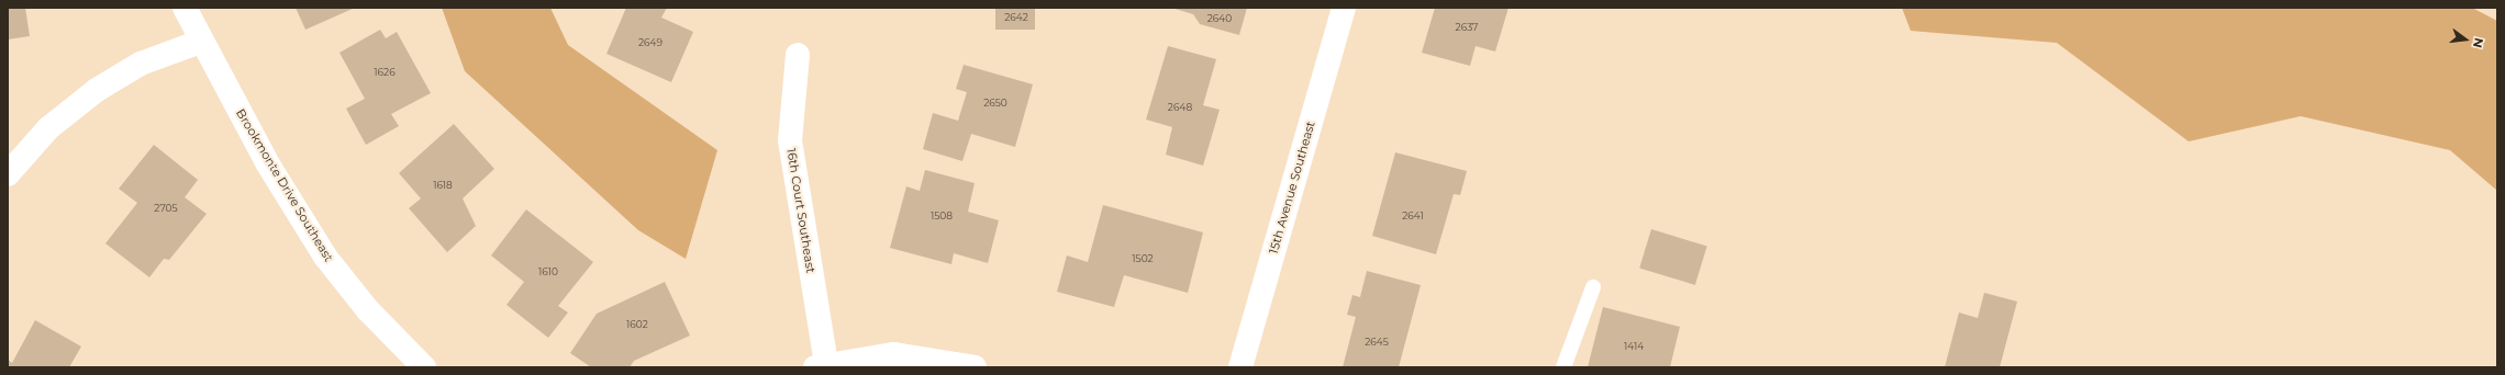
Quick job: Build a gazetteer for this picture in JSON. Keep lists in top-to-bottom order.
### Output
{
  "streets": {
    "street": ["Brookmonte Drive Southeast", "15th Avenue Southeast", "16th Court Southeast"]
  },
  "house_numbers": [
    "2642",
    "2640",
    "2637",
    "2649",
    "1626",
    "2650",
    "2648",
    "1618",
    "2705",
    "1508",
    "2641",
    "1502",
    "1610",
    "1602",
    "2645",
    "1414"
  ],
  "north": "right"
}
